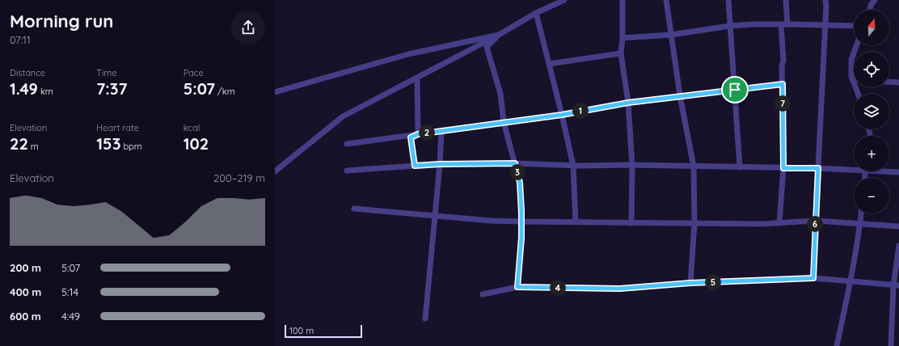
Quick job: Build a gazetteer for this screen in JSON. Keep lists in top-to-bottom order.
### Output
{
  "scale_bar": "100 m",
  "north": "top",
  "page": {
    "heading": ["Morning run", "07:11"],
    "map_buttons": ["+", "−"],
    "stats": [
      ["Distance", "1.49 km"],
      ["Time", "7:37"],
      ["Pace", "5:07 /km"],
      ["Elevation", "22 m"],
      ["Heart rate", "153 bpm"],
      ["kcal", "102"]
    ],
    "pins": [
      "7",
      "1",
      "2",
      "3",
      "6",
      "5",
      "4"
    ],
    "chart": ["Elevation", "200–219 m"],
    "list": [
      {
        "name": "200 m",
        "note": "5:07"
      },
      {
        "name": "400 m",
        "note": "5:14"
      },
      {
        "name": "600 m",
        "note": "4:49"
      }
    ],
    "scale": "100 m"
  }
}
